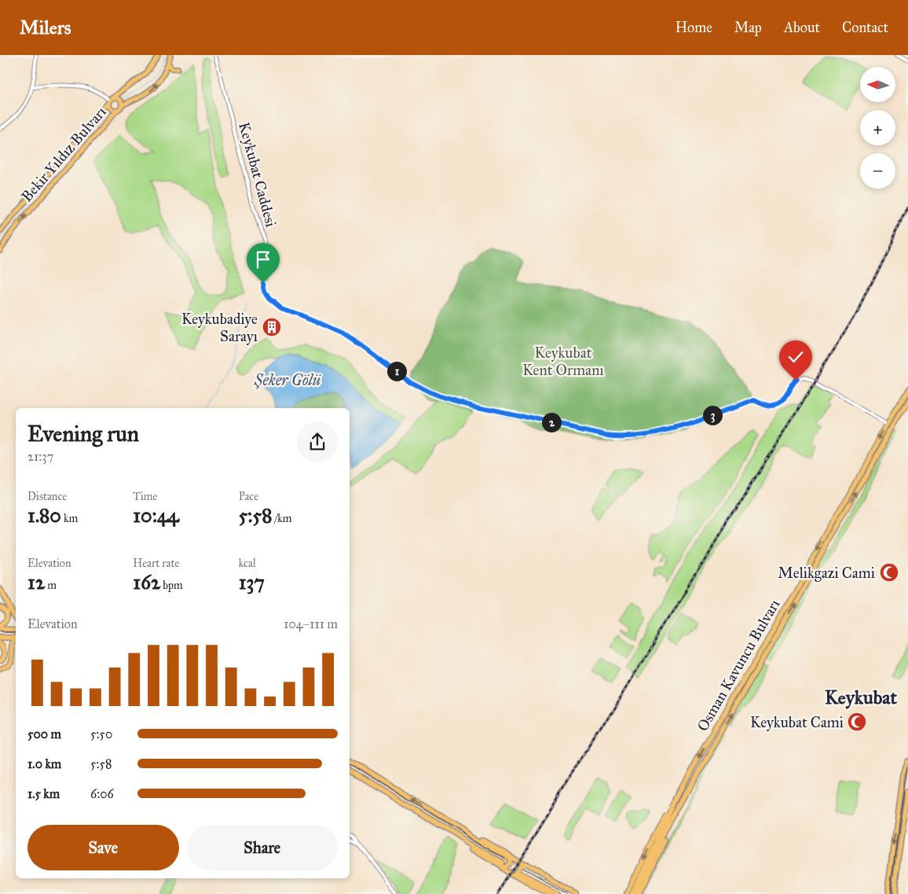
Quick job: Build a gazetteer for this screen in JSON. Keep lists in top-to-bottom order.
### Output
{
  "streets": {
    "highway": ["Osman Kavuncu Bulvarı"],
    "main road": ["Bekir Yıldız Bulvarı"],
    "street": ["Keykubat Caddesi"]
  },
  "crossings": [
    ["Keykubat Caddesi", "Osman Kavuncu Bulvarı"]
  ],
  "districts": ["Keykubat"],
  "water": ["Şeker Gölü"],
  "parks": ["Keykubat Kent Ormanı"],
  "places": {
    "building": ["Keykubadiye Sarayı"],
    "mosque": ["Melikgazi Cami", "Keykubat Cami"]
  },
  "north": "left",
  "page": {
    "header": "Milers",
    "nav": [
      "Home",
      "Map",
      "About",
      "Contact"
    ],
    "map_buttons": ["+", "−"],
    "pins": ["1", "3", "2"],
    "heading": ["Evening run", "21:37"],
    "stats": [
      ["Distance", "1.80 km"],
      ["Time", "10:44"],
      ["Pace", "5:58 /km"],
      ["Elevation", "12 m"],
      ["Heart rate", "162 bpm"],
      ["kcal", "137"]
    ],
    "chart": ["Elevation", "104–111 m"],
    "list": [
      {
        "name": "500 m",
        "note": "5:50"
      },
      {
        "name": "1.0 km",
        "note": "5:58"
      },
      {
        "name": "1.5 km",
        "note": "6:06"
      }
    ],
    "buttons": ["Save", "Share"]
  }
}
